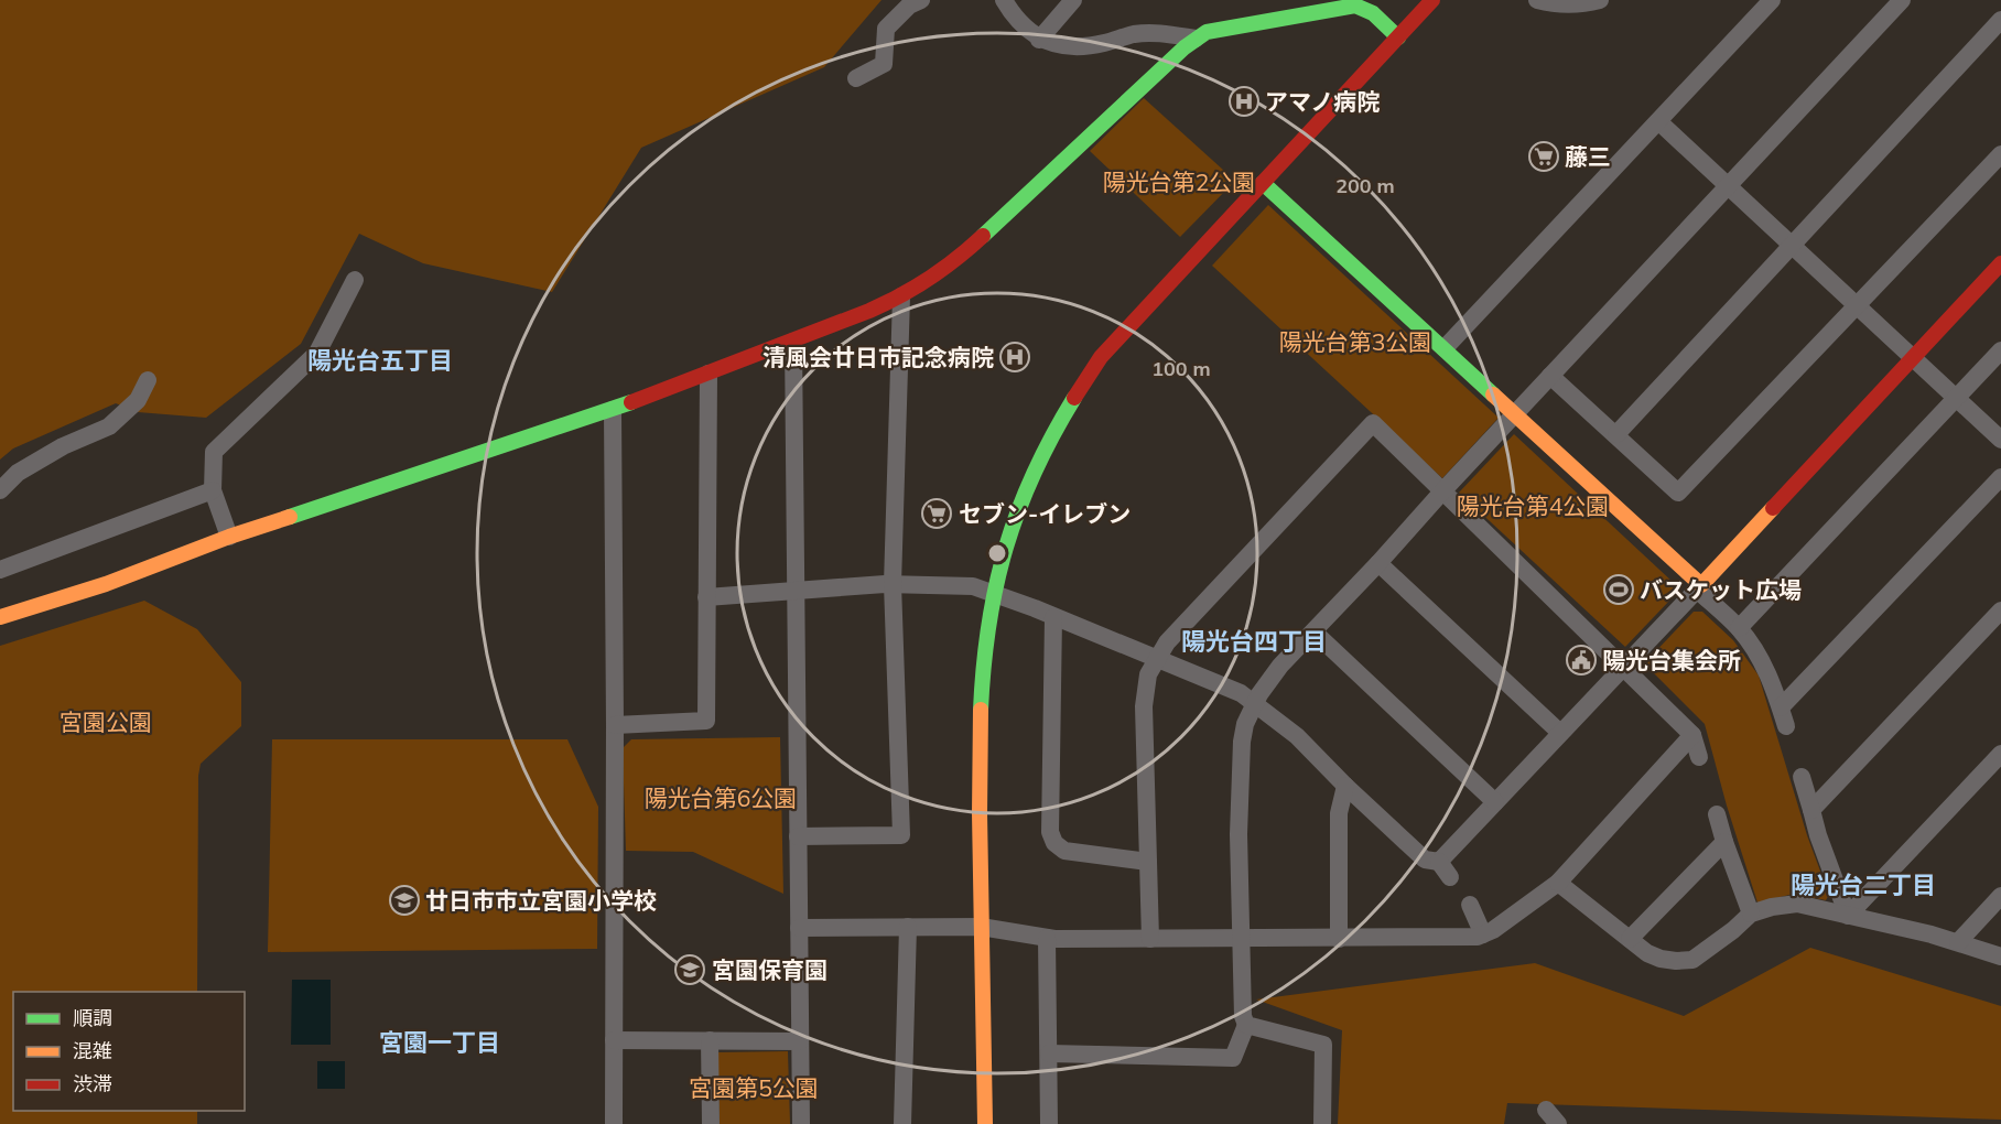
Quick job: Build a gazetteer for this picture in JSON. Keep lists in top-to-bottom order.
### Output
{
  "districts": [
    "陽光台五丁目",
    "陽光台四丁目",
    "陽光台二丁目",
    "宮園一丁目"
  ],
  "parks": [
    "陽光台第2公園",
    "陽光台第3公園",
    "陽光台第4公園",
    "宮園公園",
    "陽光台第6公園",
    "宮園第5公園"
  ],
  "places": {
    "hospital": ["アマノ病院", "清風会廿日市記念病院"],
    "supermarket": ["藤三", "セブン-イレブン"],
    "sports": ["バスケット広場"],
    "public building": ["陽光台集会所"],
    "school or university": ["廿日市市立宮園小学校", "宮園保育園"]
  },
  "legend": ["順調", "混雑", "渋滞"],
  "rings": ["200 m", "100 m"]
}
